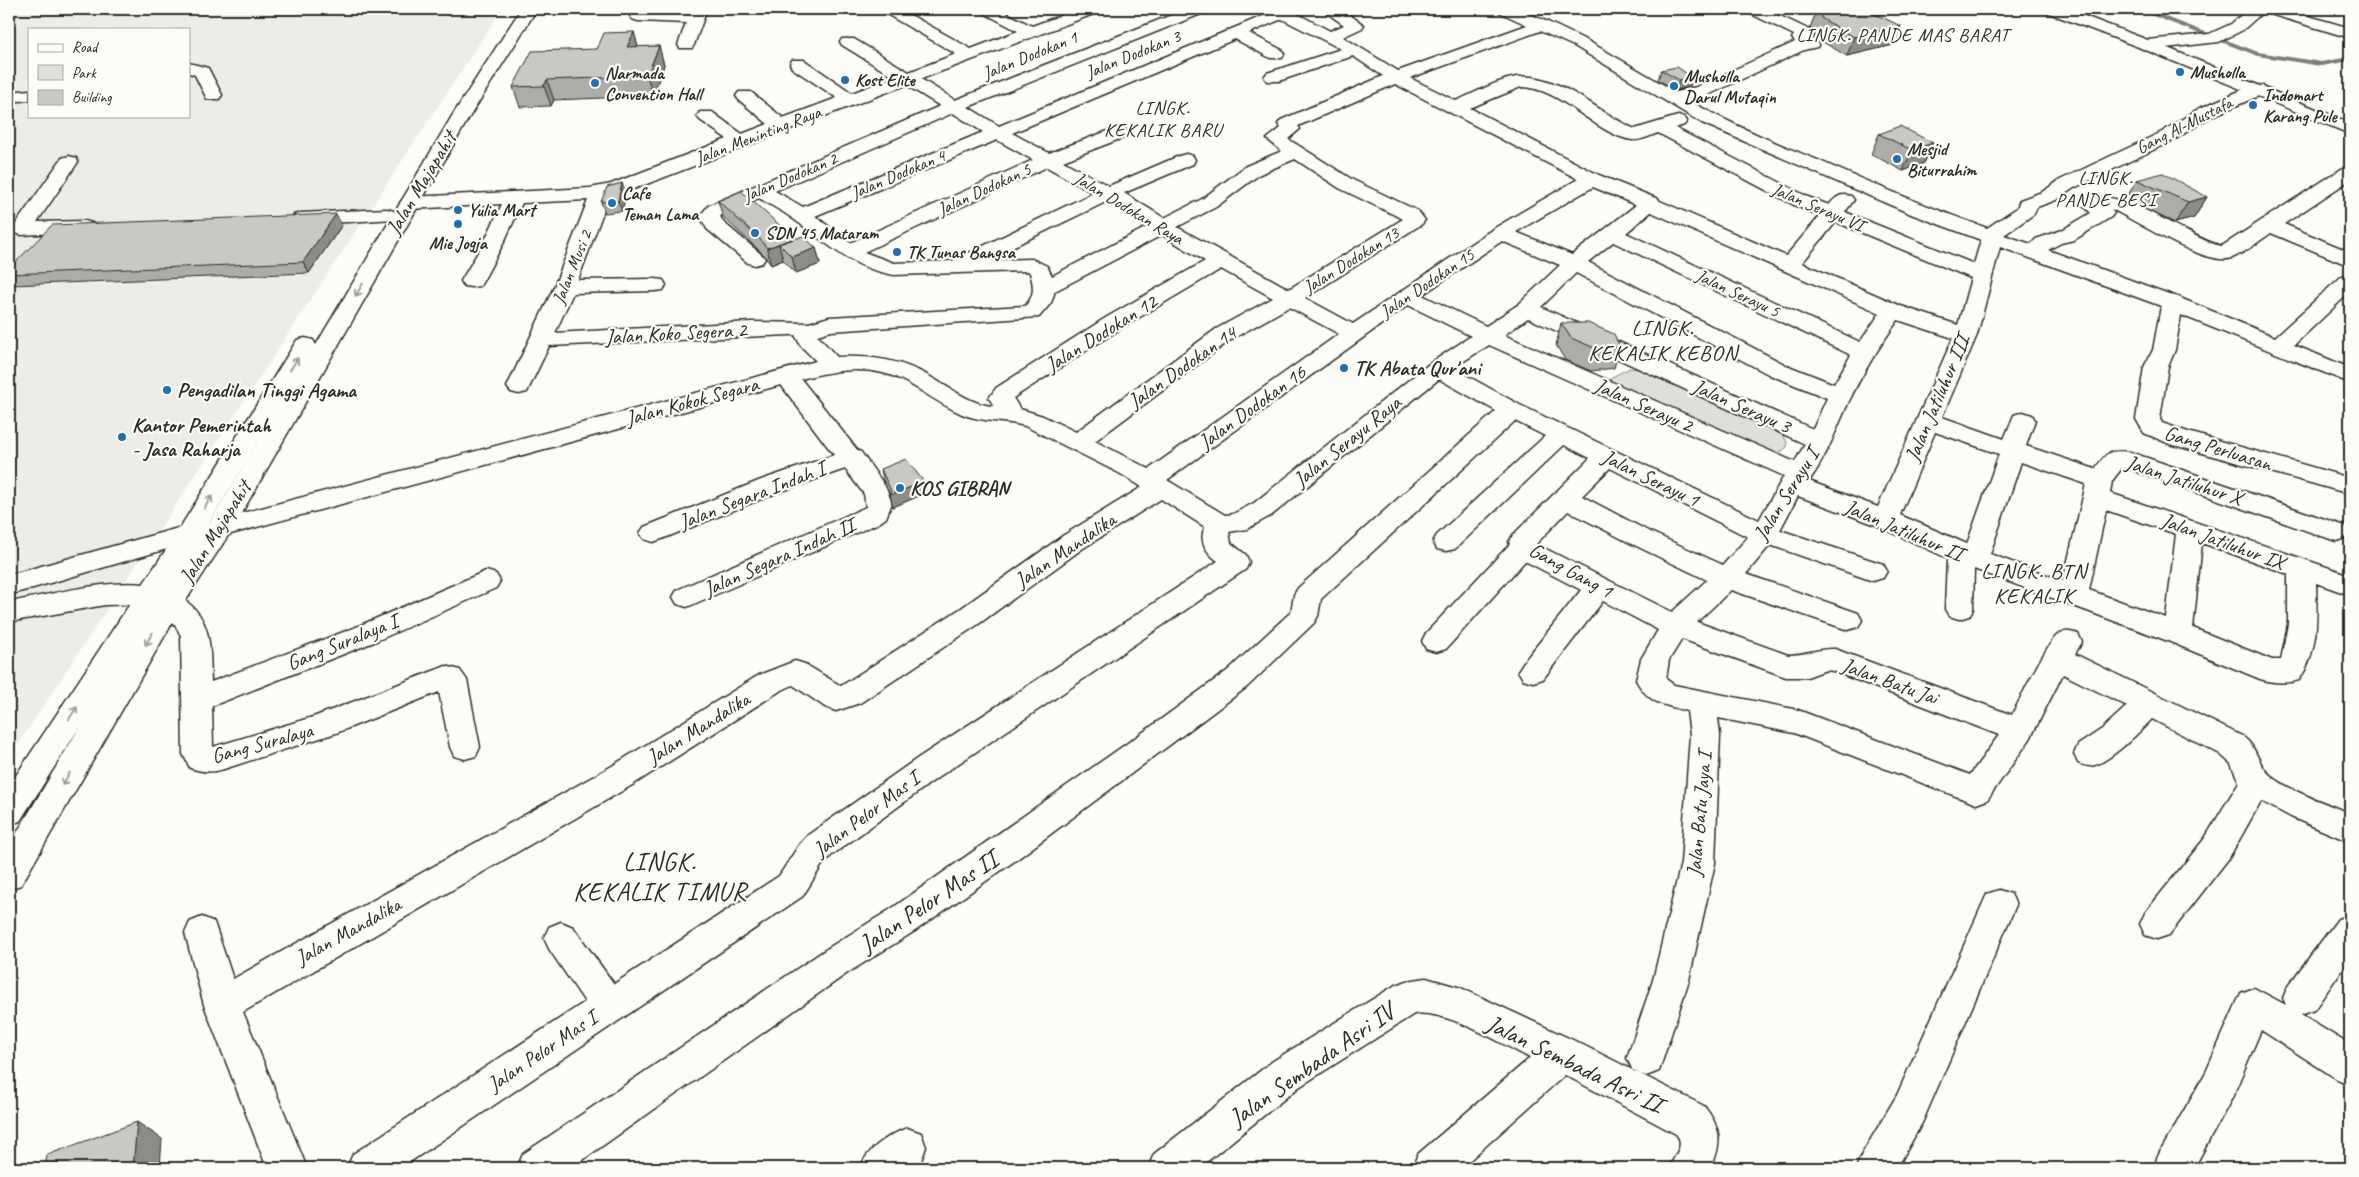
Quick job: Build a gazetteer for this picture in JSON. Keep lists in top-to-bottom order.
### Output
{
  "streets": {
    "street": [
      "Jalan Dodokan 3",
      "Jalan Dodokan 1",
      "Gang Al-Mustafa",
      "Jalan Meninting Raya",
      "Jalan Dodokan 4",
      "Jalan Dodokan 2",
      "Jalan Majapahit",
      "Jalan Dodokan 5",
      "Jalan Serayu VI",
      "Jalan Dodokan Raya",
      "Jalan Dodokan 13",
      "Jalan Musi 2",
      "Jalan Dodokan 15",
      "Jalan Serayu 5",
      "Jalan Koko Segera 2",
      "Jalan Dodokan 12",
      "Jalan Dodokan 14",
      "Jalan Jatiluhur III",
      "Jalan Kokok Segara",
      "Jalan Serayu 2",
      "Jalan Serayu 3",
      "Jalan Dodokan 16",
      "Jalan Serayu Raya",
      "Gang Perluasan",
      "Jalan Serayu 1",
      "Jalan Jatiluhur X",
      "Jalan Serayu I",
      "Jalan Segara Indah I",
      "Jalan Jatiluhur II",
      "Jalan Jatiluhur IX",
      "Jalan Mandalika",
      "Jalan Segara Indah II",
      "Gang Gang 1",
      "Gang Suralaya I",
      "Jalan Batu Jai",
      "Gang Suralaya",
      "Jalan Pelor Mas I",
      "Jalan Batu Jaya I",
      "Jalan Pelor Mas II",
      "Jalan Sembada Asri II",
      "Jalan Sembada Asri IV"
    ]
  },
  "crossings": [
    ["Jalan Dodokan 3", "Jalan Dodokan 4"],
    ["Jalan Dodokan 3", "Jalan Dodokan Raya"],
    ["Jalan Dodokan 1", "Jalan Dodokan 2"],
    ["Jalan Dodokan 1", "Jalan Dodokan Raya"],
    ["Gang Al-Mustafa", "Jalan Jatiluhur III"],
    ["Jalan Meninting Raya", "Jalan Majapahit"],
    ["Jalan Meninting Raya", "Jalan Dodokan Raya"],
    ["Jalan Meninting Raya", "Jalan Musi 2"],
    ["Jalan Dodokan 4", "Jalan Dodokan Raya"],
    ["Jalan Majapahit", "Jalan Kokok Segara"],
    ["Jalan Majapahit", "Gang Suralaya"],
    ["Jalan Dodokan 5", "Jalan Dodokan Raya"],
    ["Jalan Serayu VI", "Jalan Jatiluhur III"],
    ["Jalan Dodokan Raya", "Jalan Dodokan 13"],
    ["Jalan Dodokan Raya", "Jalan Dodokan 15"],
    ["Jalan Dodokan Raya", "Jalan Dodokan 12"],
    ["Jalan Dodokan Raya", "Jalan Dodokan 14"],
    ["Jalan Dodokan Raya", "Jalan Dodokan 16"],
    ["Jalan Dodokan 13", "Jalan Dodokan 14"],
    ["Jalan Musi 2", "Jalan Koko Segera 2"],
    ["Jalan Dodokan 15", "Jalan Serayu 2"],
    ["Jalan Dodokan 15", "Jalan Dodokan 16"],
    ["Jalan Serayu 5", "Jalan Serayu Raya"],
    ["Jalan Serayu 5", "Jalan Serayu I"],
    ["Jalan Dodokan 12", "Jalan Kokok Segara"],
    ["Jalan Dodokan 14", "Jalan Kokok Segara"],
    ["Jalan Jatiluhur III", "Jalan Jatiluhur X"],
    ["Jalan Jatiluhur III", "Jalan Jatiluhur II"],
    ["Jalan Kokok Segara", "Jalan Dodokan 16"],
    ["Jalan Kokok Segara", "Jalan Mandalika"],
    ["Jalan Serayu 2", "Jalan Serayu Raya"],
    ["Jalan Serayu 2", "Jalan Serayu I"],
    ["Jalan Serayu 2", "Jalan Jatiluhur II"],
    ["Jalan Serayu 3", "Jalan Serayu Raya"],
    ["Jalan Serayu 3", "Jalan Serayu I"],
    ["Jalan Dodokan 16", "Jalan Mandalika"],
    ["Jalan Serayu Raya", "Jalan Serayu 1"],
    ["Jalan Serayu Raya", "Jalan Pelor Mas I"],
    ["Jalan Serayu 1", "Jalan Serayu I"],
    ["Jalan Serayu 1", "Gang Gang 1"],
    ["Jalan Serayu 1", "Jalan Pelor Mas II"],
    ["Jalan Jatiluhur X", "Jalan Jatiluhur IX"],
    ["Jalan Serayu I", "Jalan Jatiluhur II"],
    ["Jalan Serayu I", "Gang Gang 1"],
    ["Jalan Serayu I", "Jalan Batu Jai"],
    ["Jalan Serayu I", "Jalan Batu Jaya I"],
    ["Jalan Segara Indah I", "Jalan Segara Indah II"],
    ["Jalan Jatiluhur II", "Jalan Jatiluhur IX"],
    ["Gang Gang 1", "Jalan Batu Jai"],
    ["Gang Suralaya I", "Gang Suralaya"],
    ["Jalan Sembada Asri II", "Jalan Sembada Asri IV"]
  ],
  "districts": [
    "LINGK. PANDE MAS BARAT",
    "LINGK. KEKALIK BARU",
    "LINGK. PANDE BESI",
    "LINGK. KEKALIK KEBON",
    "LINGK. BTN KEKALIK",
    "LINGK. KEKALIK TIMUR"
  ],
  "places": [
    "Musholla",
    "Kost Elite",
    "Narmada Convention Hall",
    "Musholla Darul Mutaqin",
    "Indomart Karang Pule",
    "Mesjid Biturrahim",
    "Cafe Teman Lama",
    "Yulia Mart",
    "Mie Jogja",
    "SDN 45 Mataram",
    "TK Tunas Bangsa",
    "TK Abata Qur'ani",
    "Pengadilan Tinggi Agama",
    "Kantor Pemerintah - Jasa Raharja",
    "KOS GIBRAN"
  ],
  "legend": ["Road", "Park", "Building"]
}
